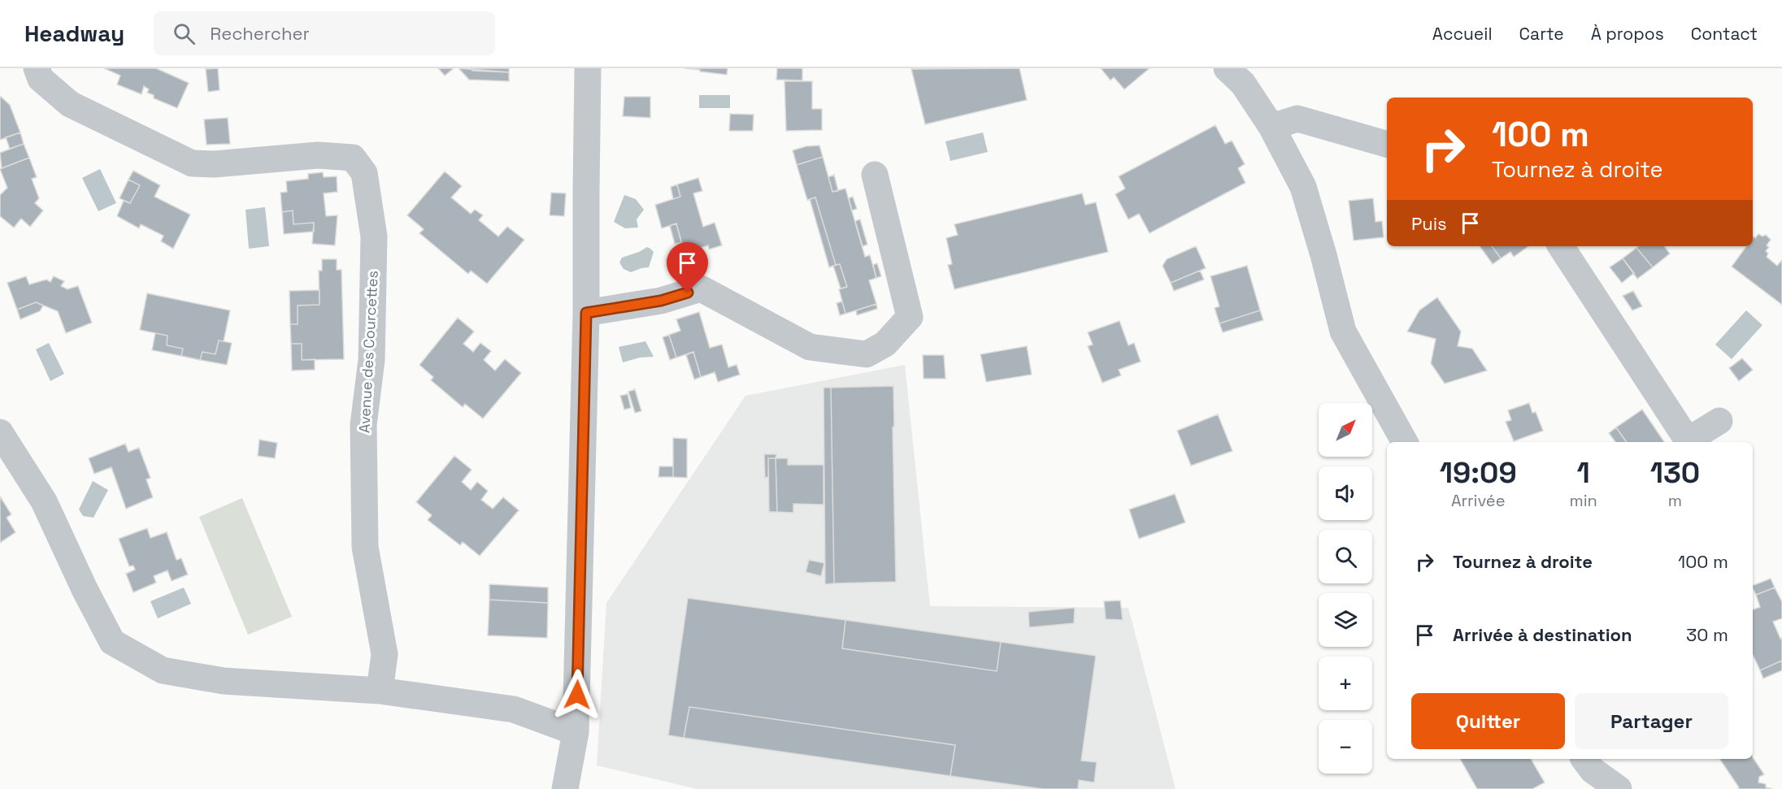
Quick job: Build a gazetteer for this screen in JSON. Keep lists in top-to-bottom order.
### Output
{
  "streets": {
    "street": ["Avenue des Courcettes"]
  },
  "north": "top right",
  "page": {
    "header": "Headway",
    "search": "Rechercher",
    "nav": [
      "Accueil",
      "Carte",
      "À propos",
      "Contact"
    ],
    "turn": ["100 m", "Tournez à droite"],
    "then": "Puis",
    "map_buttons": ["+", "−"],
    "eta": [
      "19:09",
      "Arrivée",
      "1",
      "min",
      "130",
      "m"
    ],
    "list": [
      {
        "name": "Tournez à droite",
        "value": "100 m"
      },
      {
        "name": "Arrivée à destination",
        "value": "30 m"
      }
    ],
    "buttons": ["Quitter", "Partager"]
  }
}
